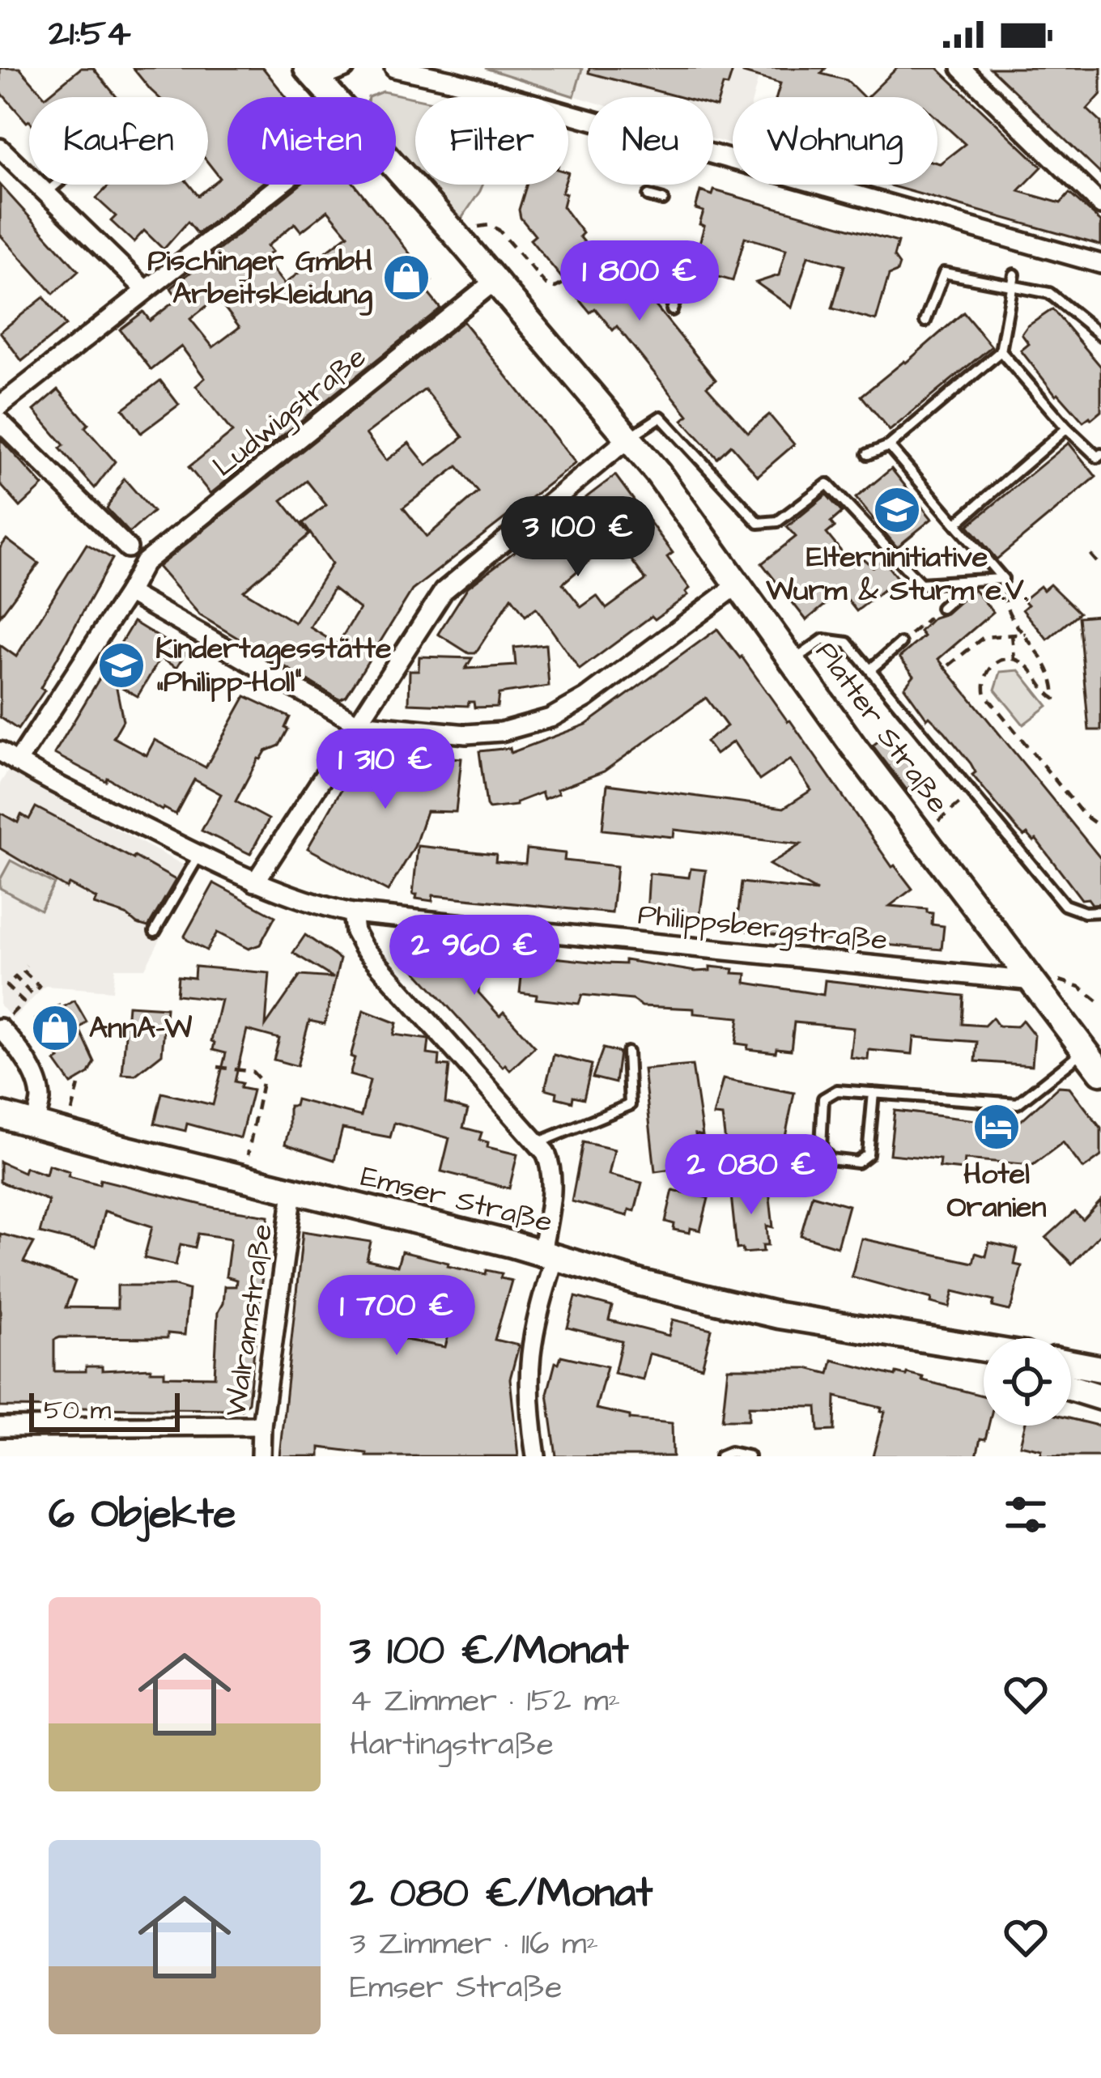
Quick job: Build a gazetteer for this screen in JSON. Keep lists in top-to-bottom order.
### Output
{
  "streets": {
    "main road": ["Platter Straße", "Emser Straße"],
    "street": ["Ludwigstraße", "Philippsbergstraße", "Walramstraße"]
  },
  "crossings": [
    ["Ludwigstraße", "Platter Straße"],
    ["Ludwigstraße", "Philippsbergstraße"],
    ["Platter Straße", "Philippsbergstraße"],
    ["Emser Straße", "Walramstraße"]
  ],
  "places": {
    "shop": ["Pischinger GmbH Arbeitskleidung", "AnnA-W"],
    "school or university": ["Elterninitiative Wurm & Sturm e.V.", "Kindertagesstätte „Philipp-Holl“"],
    "hotel": ["Hotel Oranien"]
  },
  "scale_bar": "50 m",
  "page": {
    "status": "21:54",
    "chip": [
      "Kaufen",
      "Mieten",
      "Filter",
      "Neu",
      "Wohnung"
    ],
    "price": [
      "1 800 €",
      "3 100 €",
      "1 310 €",
      "2 960 €",
      "2 080 €",
      "1 700 €"
    ],
    "scale": "50 m",
    "heading": "6 Objekte",
    "list": [
      {
        "name": "3 100 €/Monat",
        "note": "4 Zimmer · 152 m² · Hartingstraße"
      },
      {
        "name": "2 080 €/Monat",
        "note": "3 Zimmer · 116 m² · Emser Straße"
      }
    ]
  }
}
